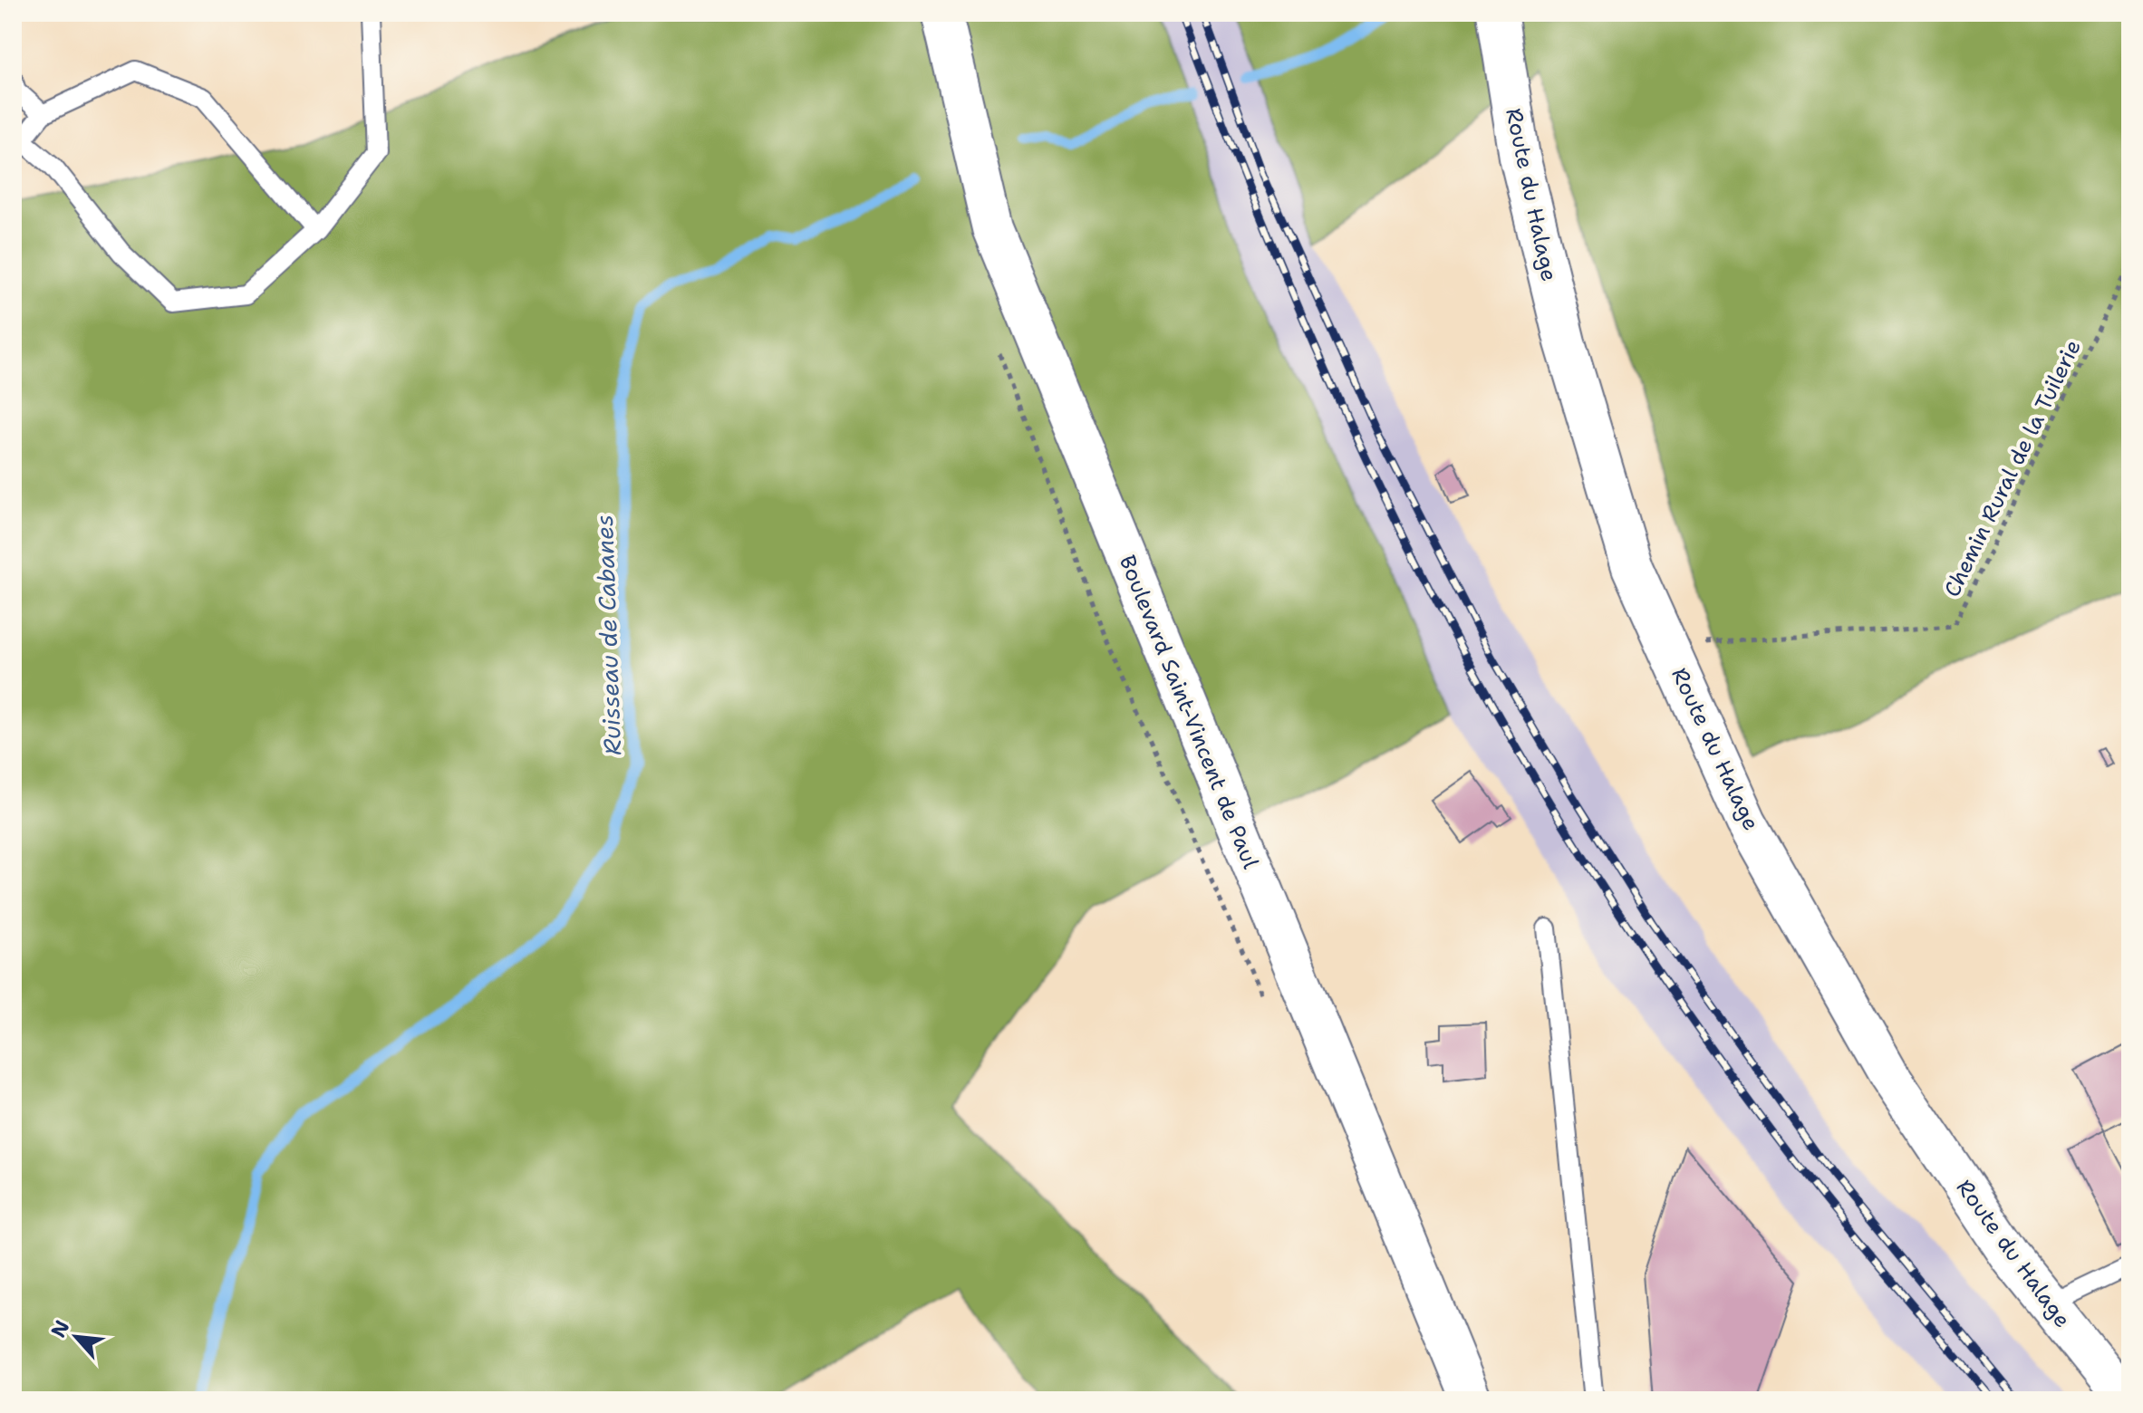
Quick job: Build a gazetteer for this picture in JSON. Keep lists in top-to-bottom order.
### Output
{
  "streets": {
    "main road": ["Route du Halage", "Boulevard Saint-Vincent de Paul"],
    "path": ["Chemin Rural de la Tuilerie"]
  },
  "crossings": [
    ["Route du Halage", "Chemin Rural de la Tuilerie"]
  ],
  "water": ["Ruisseau de Cabanes"],
  "north": "top left"
}
